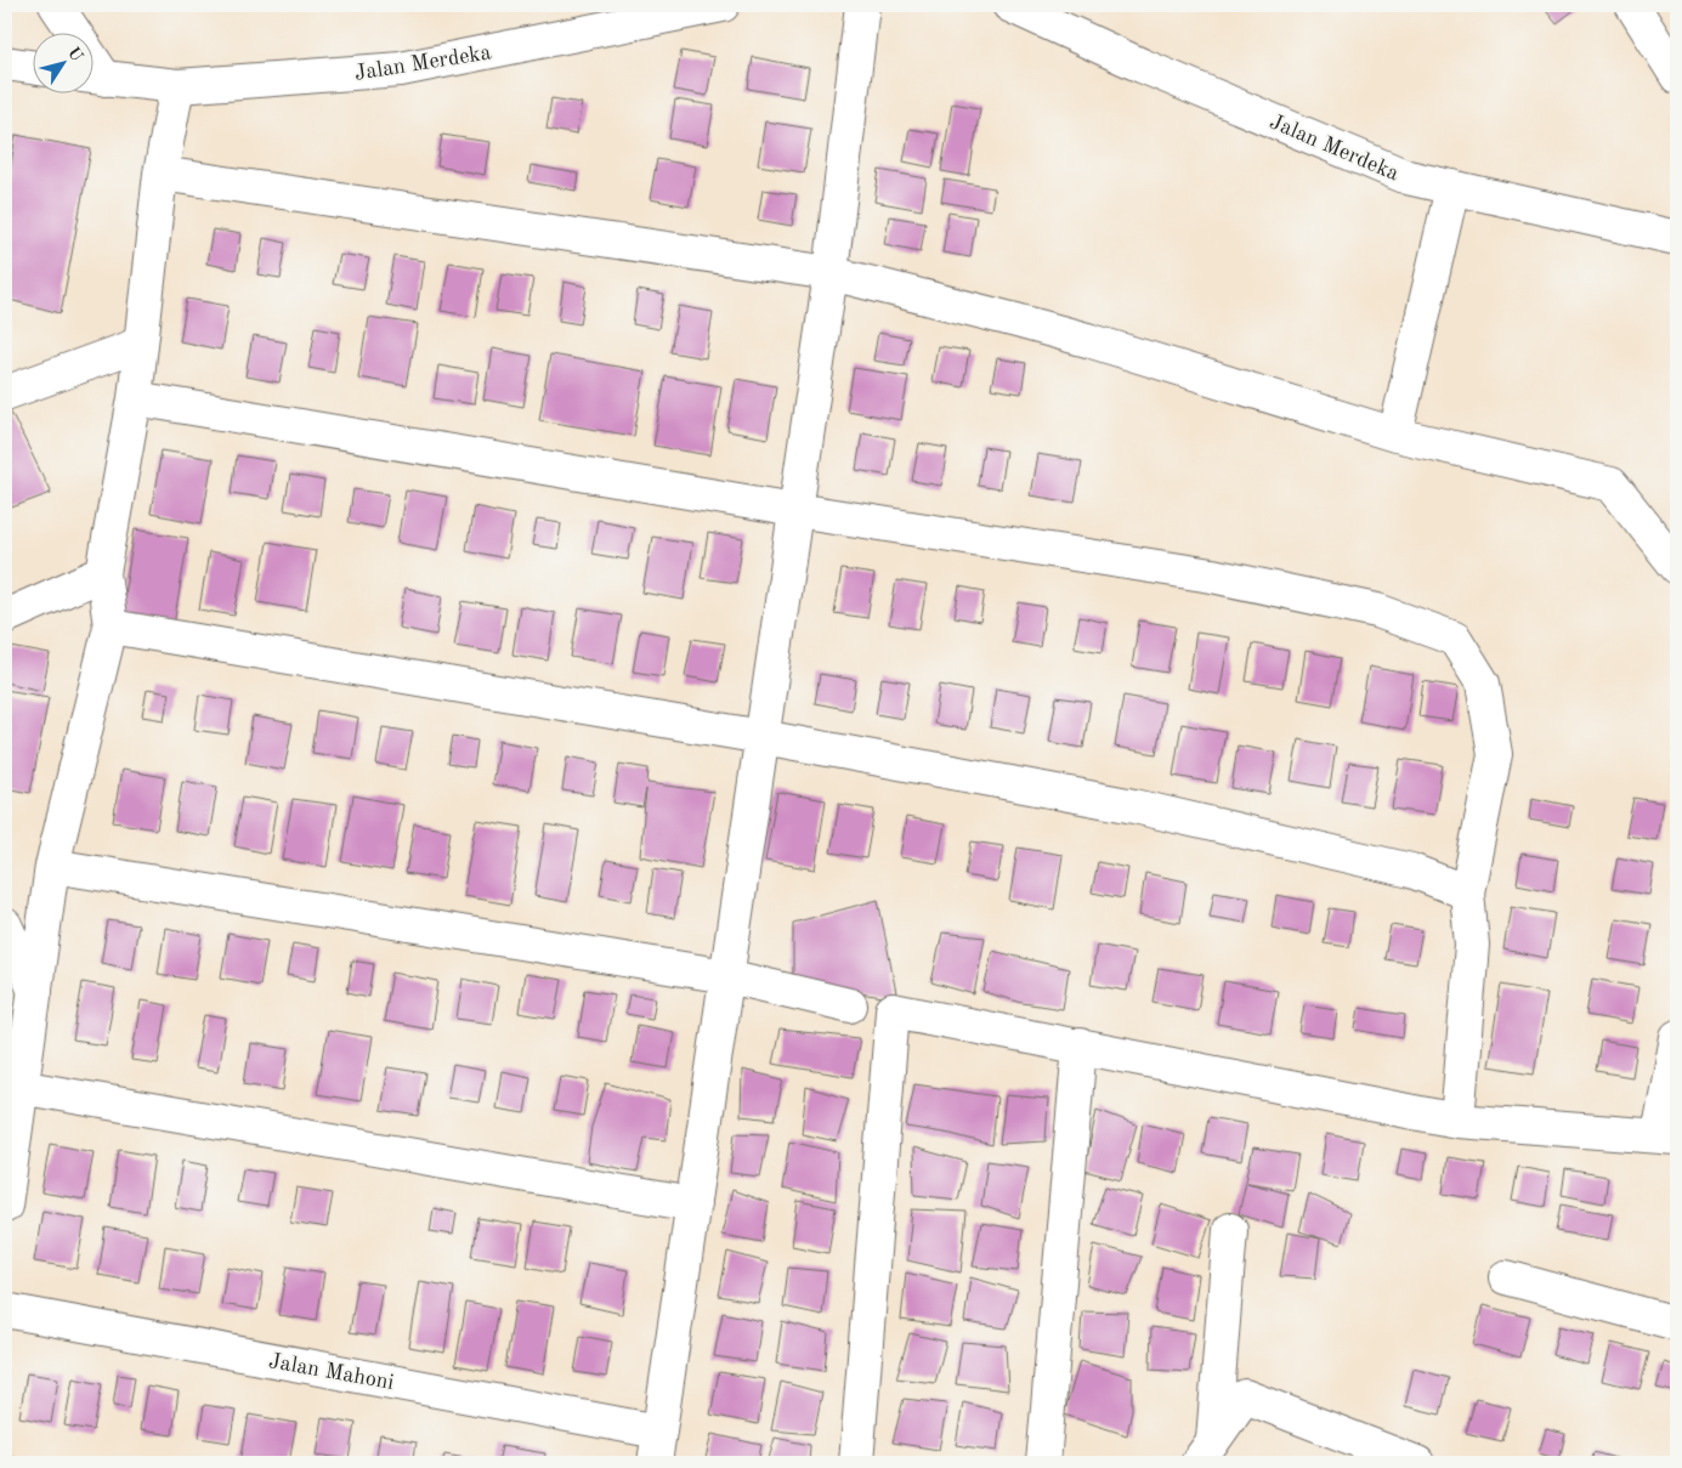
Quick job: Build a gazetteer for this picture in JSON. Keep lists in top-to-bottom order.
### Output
{
  "streets": {
    "street": ["Jalan Merdeka", "Jalan Mahoni"]
  },
  "north": "top right"
}
